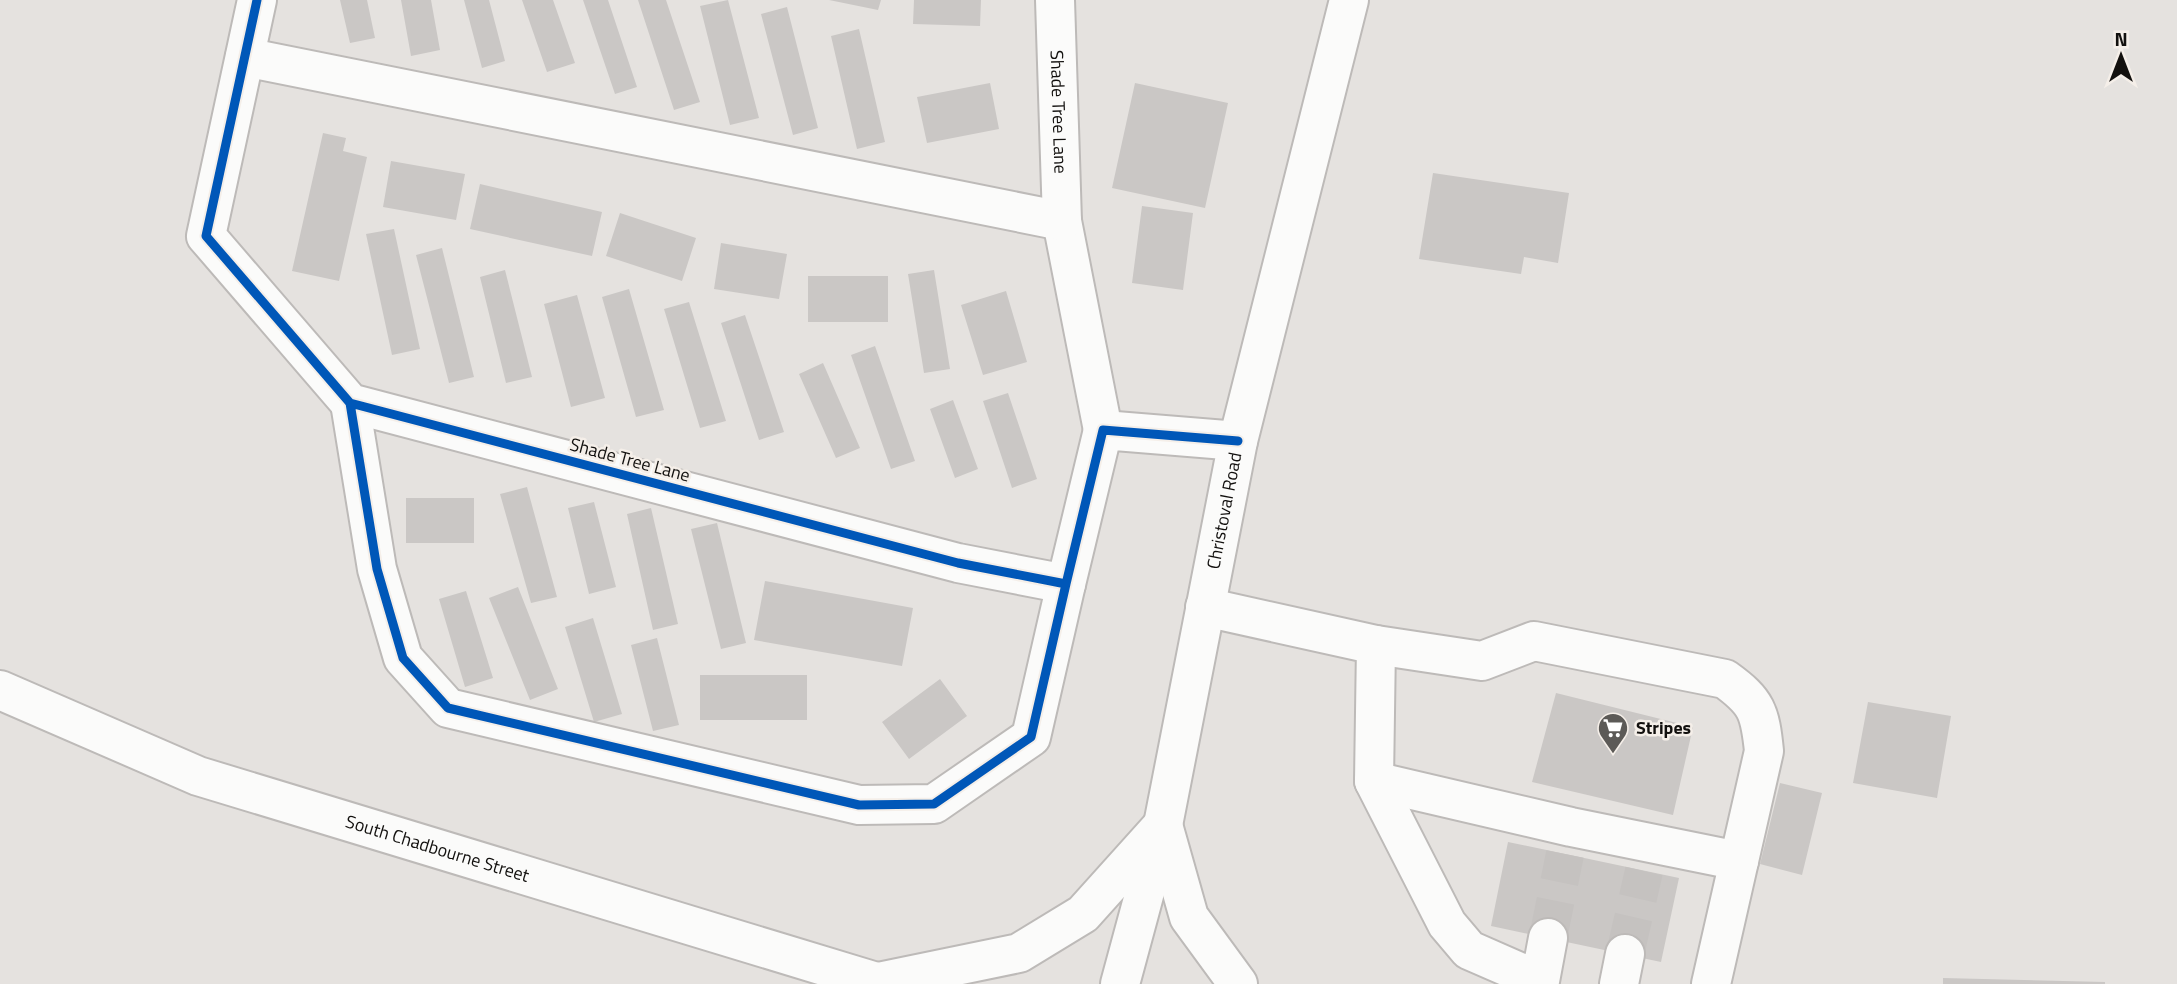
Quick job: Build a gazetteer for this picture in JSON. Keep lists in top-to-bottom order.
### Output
{
  "streets": {
    "street": ["Shade Tree Lane", "Christoval Road", "South Chadbourne Street"]
  },
  "places": {
    "supermarket": ["Stripes"]
  },
  "north": "top"
}
